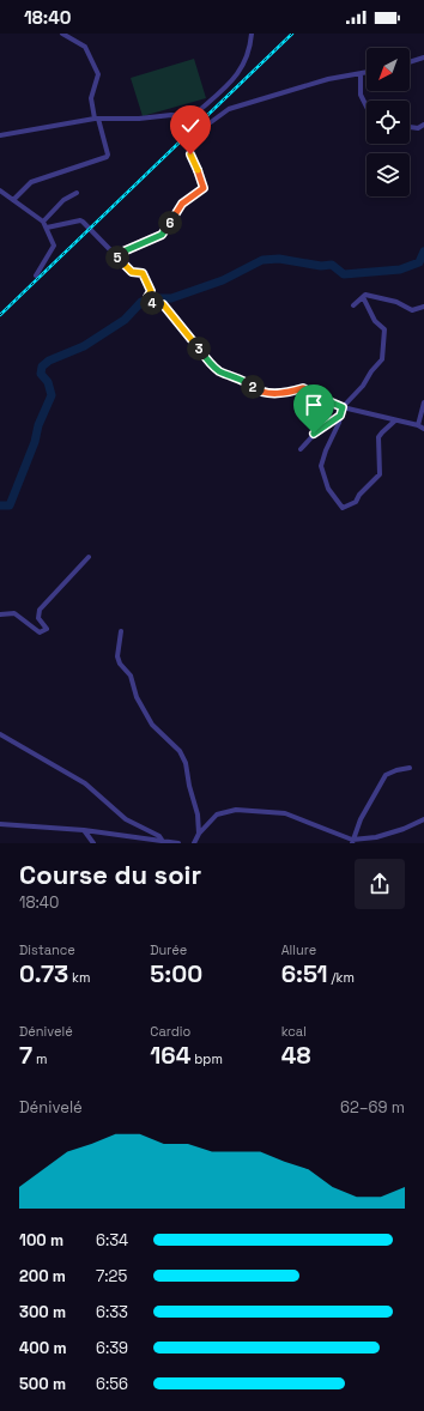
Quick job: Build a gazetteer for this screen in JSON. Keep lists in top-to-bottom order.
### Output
{
  "north": "bottom left",
  "page": {
    "status": "18:40",
    "pins": [
      "6",
      "5",
      "4",
      "3",
      "2"
    ],
    "heading": ["Course du soir", "18:40"],
    "stats": [
      ["Distance", "0.73 km"],
      ["Durée", "5:00"],
      ["Allure", "6:51 /km"],
      ["Dénivelé", "7 m"],
      ["Cardio", "164 bpm"],
      ["kcal", "48"]
    ],
    "chart": ["Dénivelé", "62–69 m"],
    "list": [
      {
        "name": "100 m",
        "note": "6:34"
      },
      {
        "name": "200 m",
        "note": "7:25"
      },
      {
        "name": "300 m",
        "note": "6:33"
      },
      {
        "name": "400 m",
        "note": "6:39"
      },
      {
        "name": "500 m",
        "note": "6:56"
      }
    ]
  }
}
